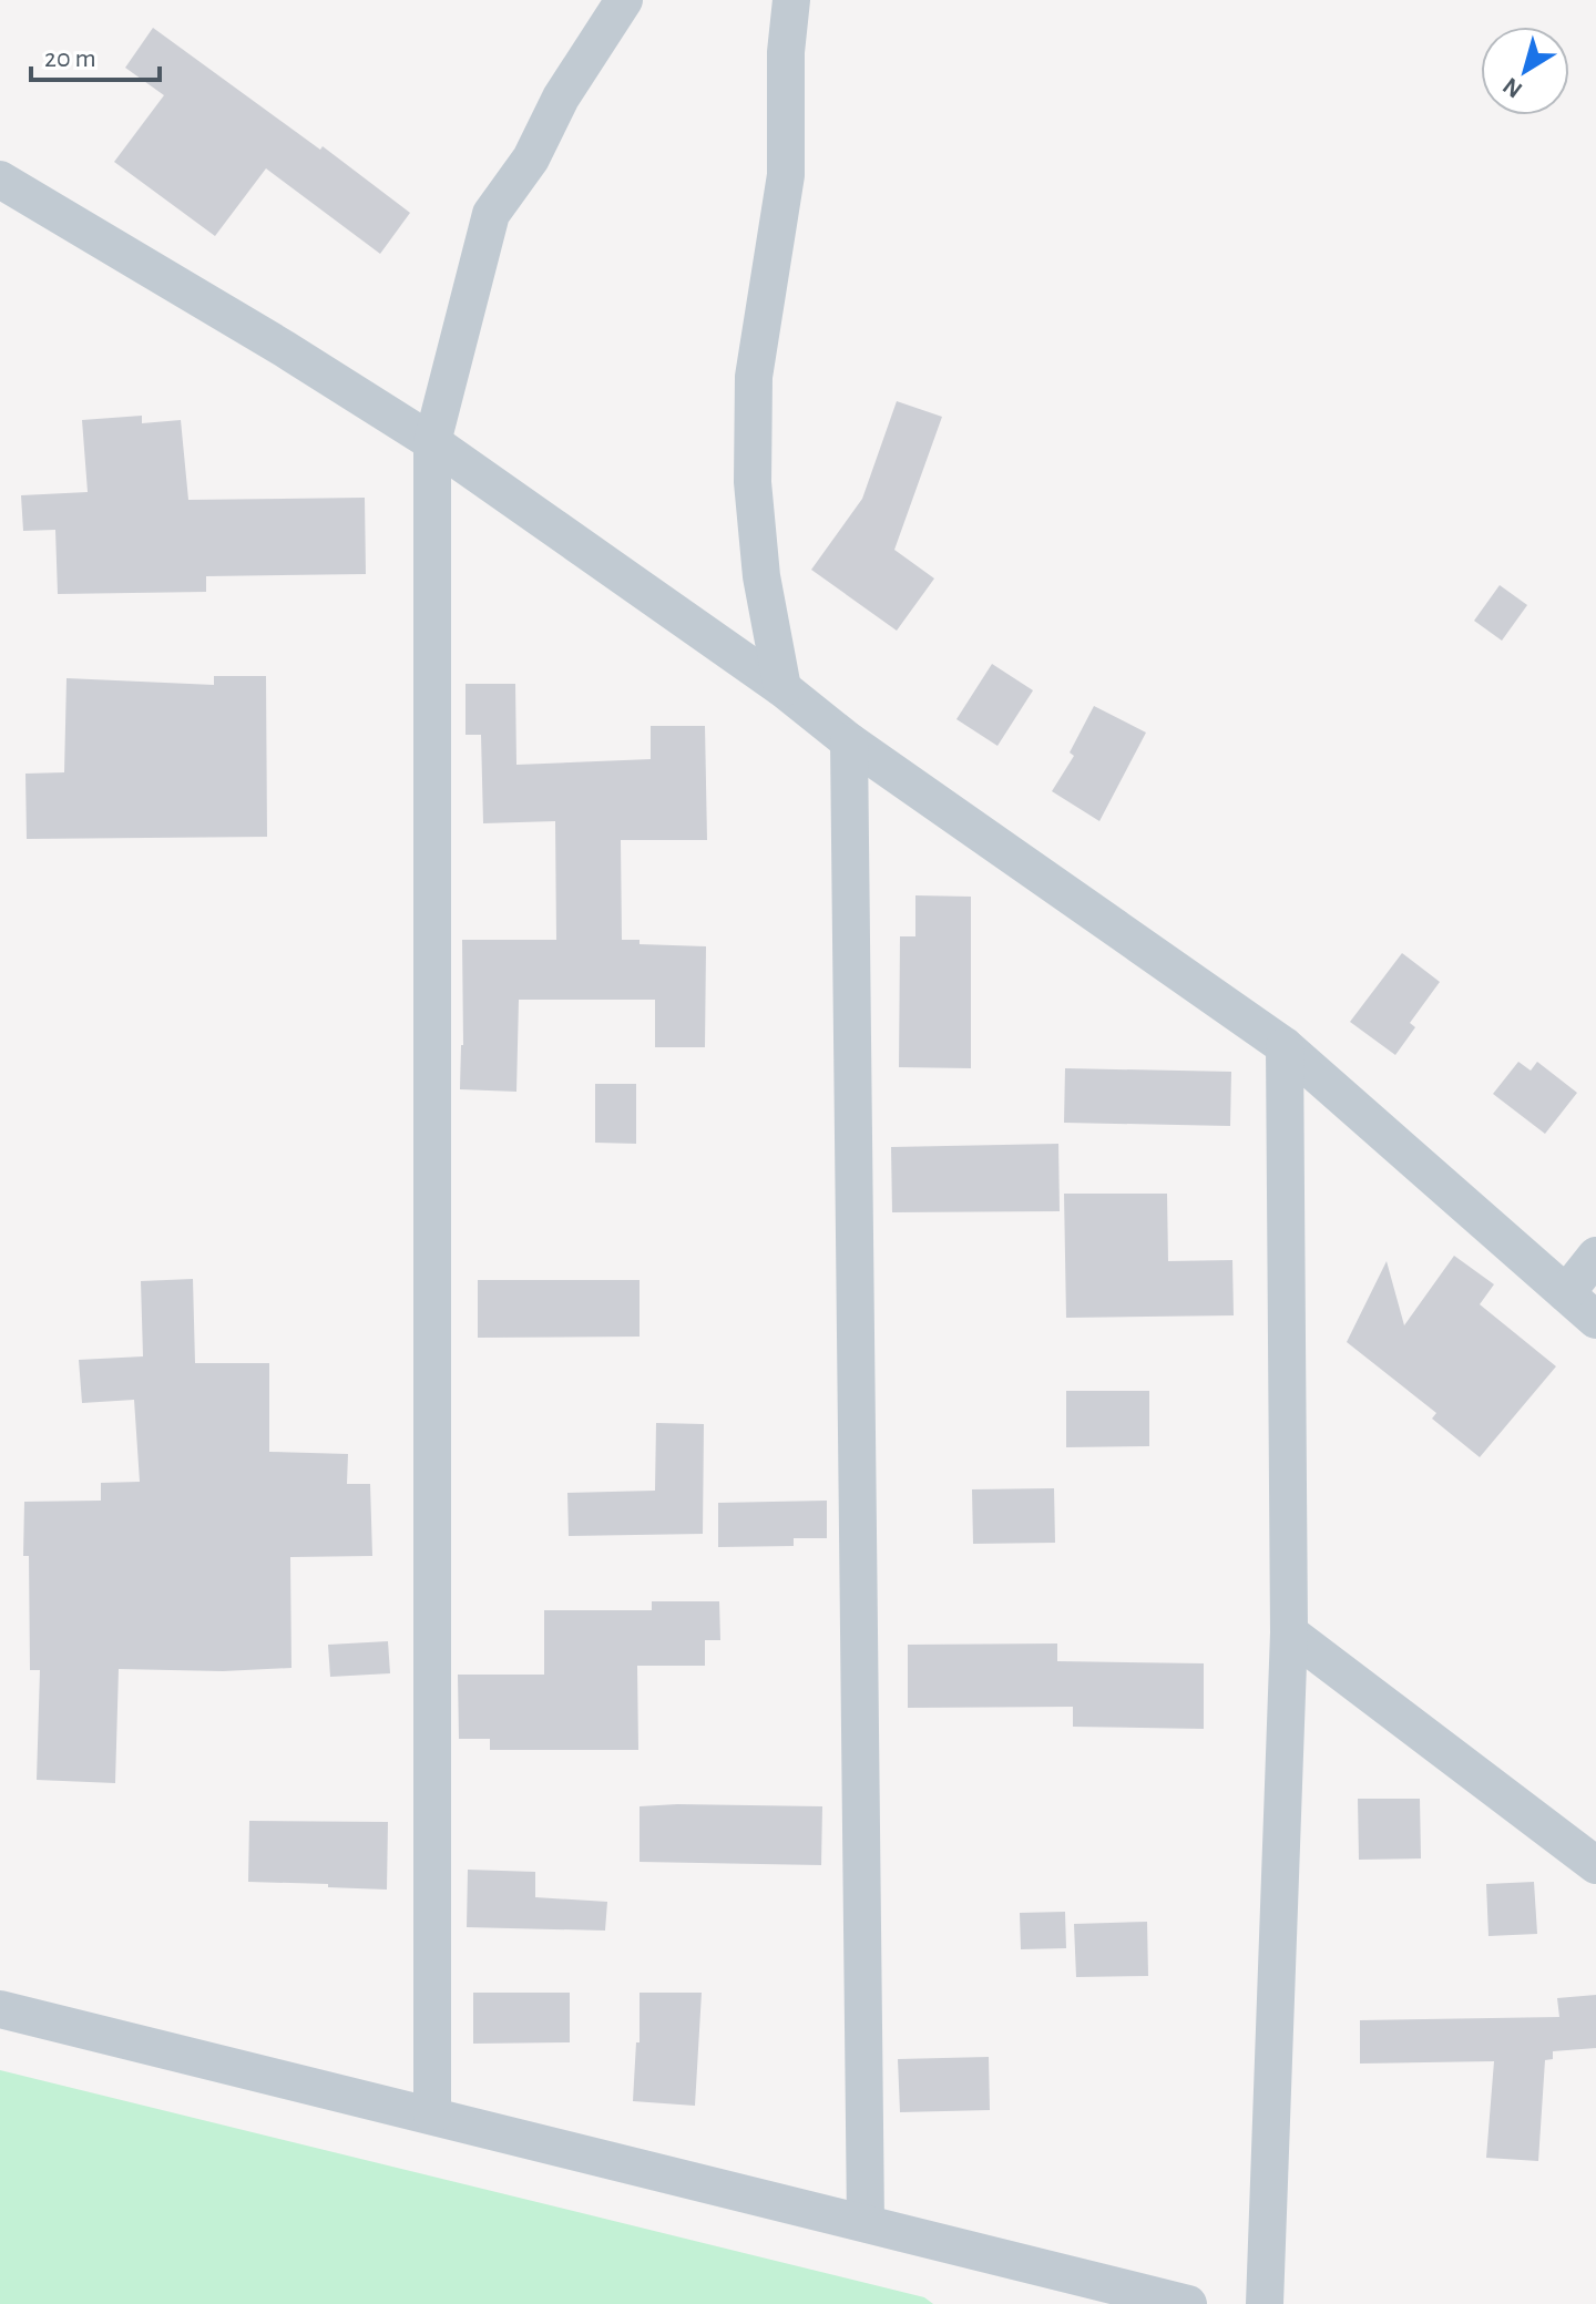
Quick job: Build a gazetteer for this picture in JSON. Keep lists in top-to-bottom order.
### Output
{
  "scale_bar": "20 m",
  "north": "bottom left"
}
